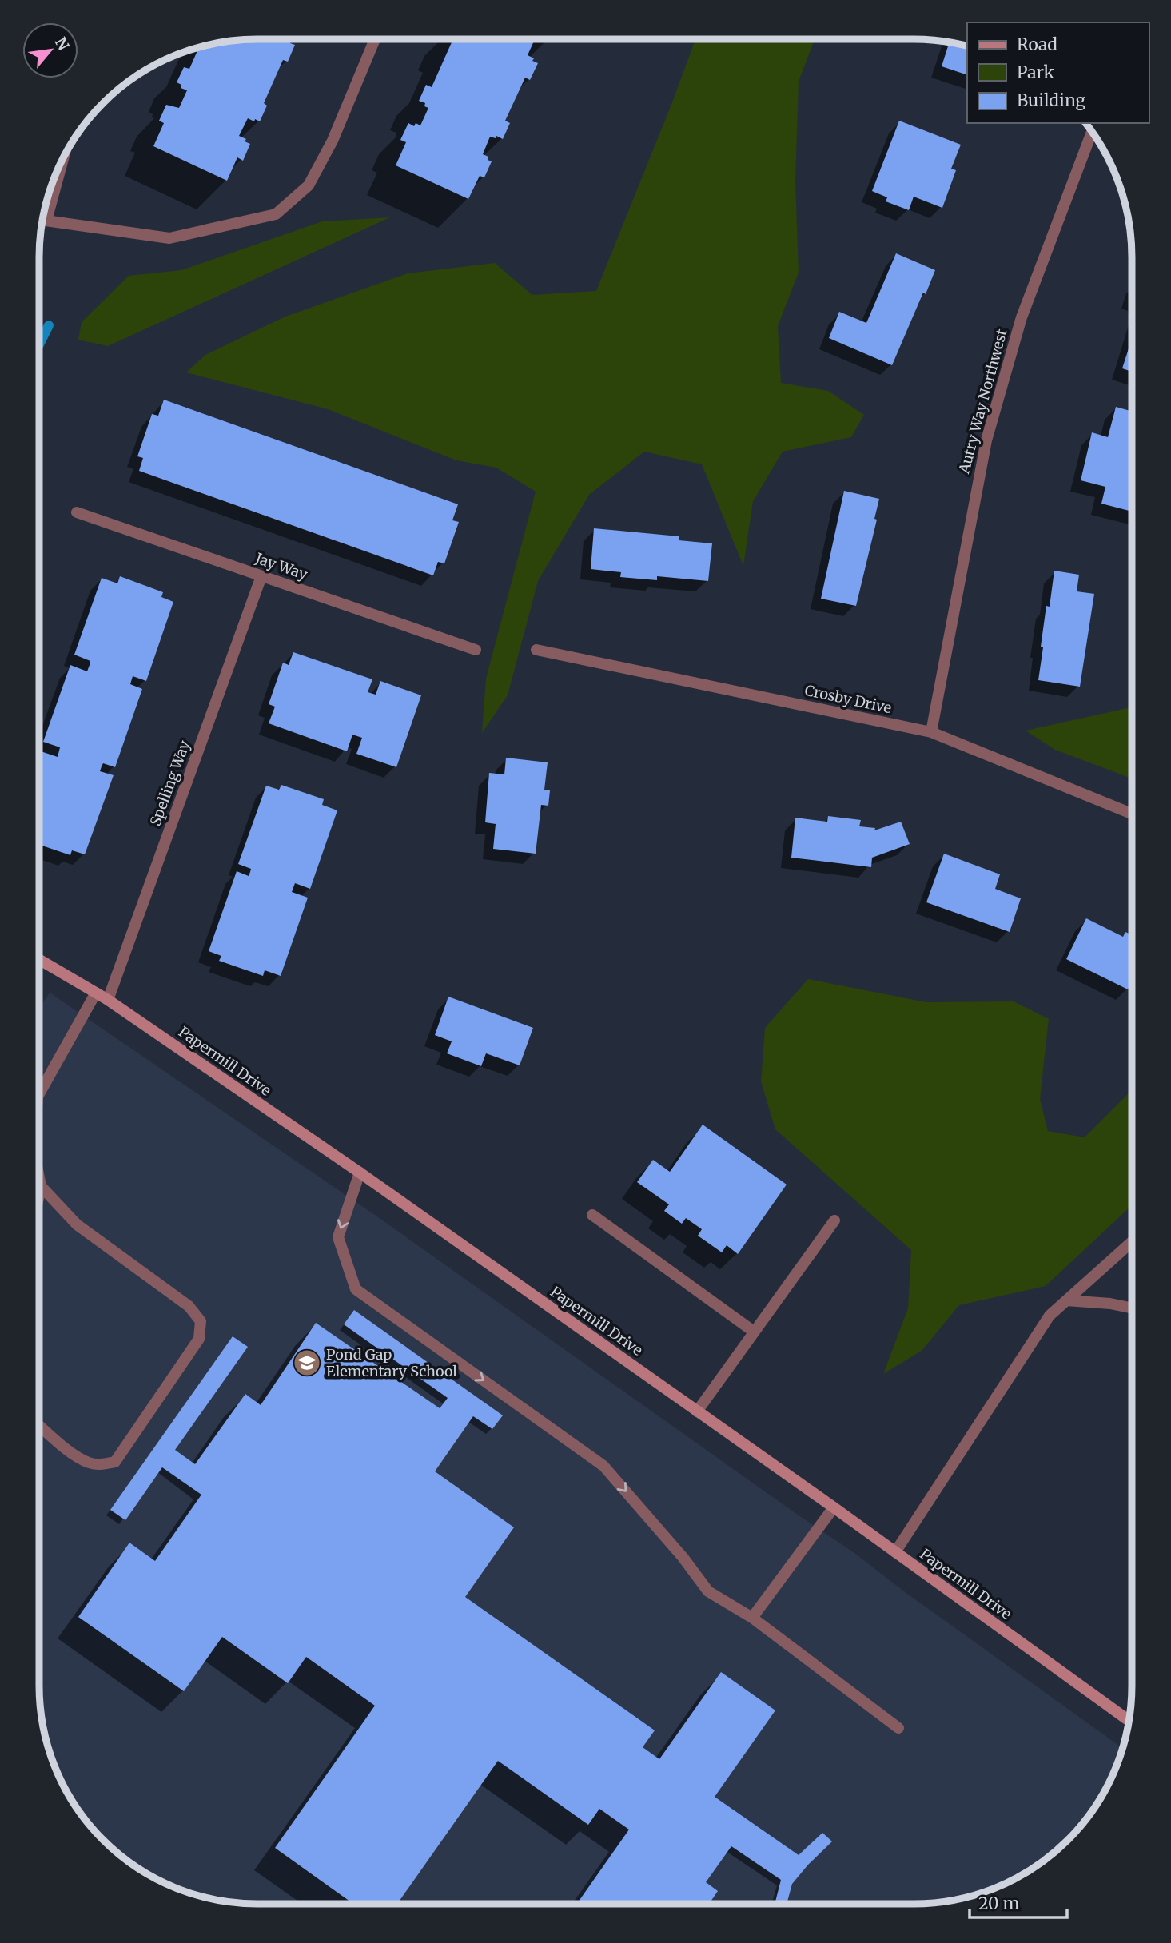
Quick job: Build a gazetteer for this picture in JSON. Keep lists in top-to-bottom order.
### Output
{
  "streets": {
    "main road": ["Papermill Drive"],
    "street": [
      "Autry Way Northwest",
      "Jay Way",
      "Crosby Drive",
      "Spelling Way"
    ]
  },
  "crossings": [
    ["Autry Way Northwest", "Crosby Drive"],
    ["Jay Way", "Spelling Way"],
    ["Spelling Way", "Papermill Drive"]
  ],
  "places": {
    "school or university": ["Pond Gap Elementary School"]
  },
  "legend": ["Road", "Park", "Building"],
  "scale_bar": "20 m",
  "north": "top right"
}
